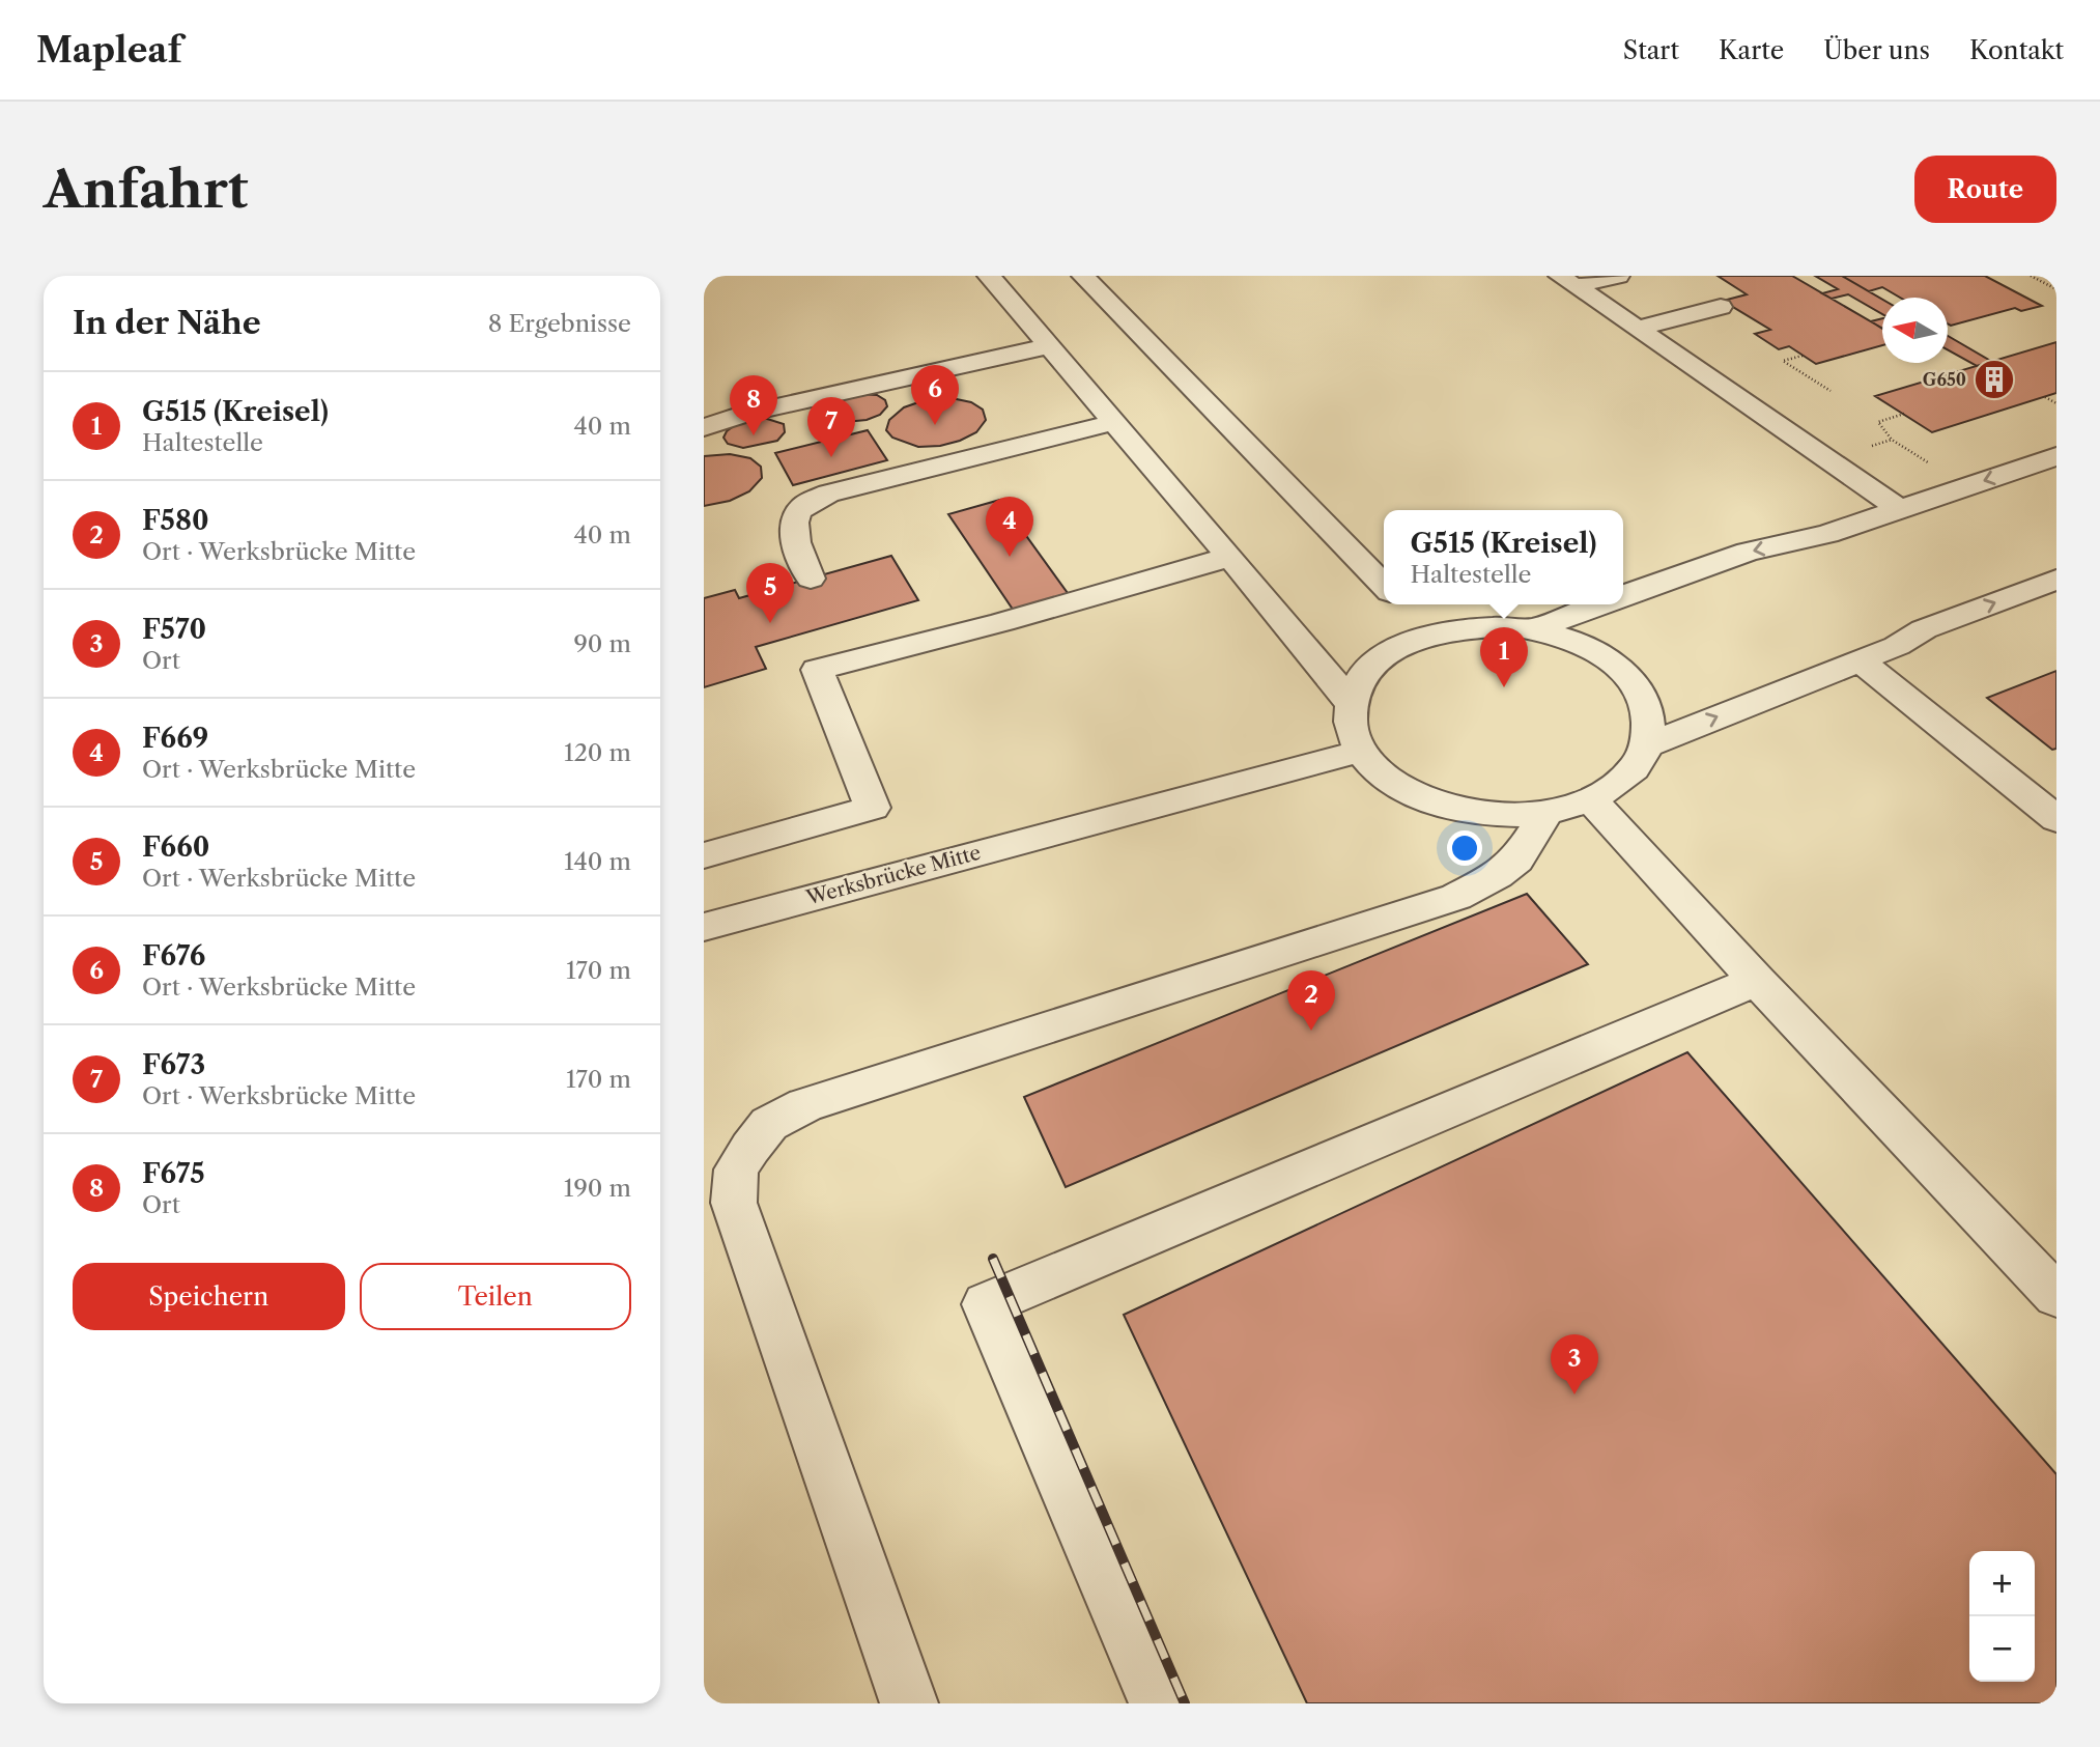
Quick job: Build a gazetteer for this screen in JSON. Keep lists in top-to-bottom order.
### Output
{
  "streets": {
    "street": ["Werksbrücke Mitte"]
  },
  "places": {
    "building": ["G650"]
  },
  "north": "left",
  "page": {
    "header": "Mapleaf",
    "nav": [
      "Start",
      "Karte",
      "Über uns",
      "Kontakt"
    ],
    "buttons": [
      "Route",
      ["Speichern", "Teilen"]
    ],
    "title": "Anfahrt",
    "heading": ["In der Nähe", "8 Ergebnisse"],
    "pins": [
      "6",
      "8",
      "7",
      "4",
      "5",
      "1",
      "2",
      "3"
    ],
    "list": [
      {
        "mark": "1",
        "name": "G515 (Kreisel)",
        "note": "Haltestelle",
        "value": "40 m"
      },
      {
        "mark": "2",
        "name": "F580",
        "note": "Ort · Werksbrücke Mitte",
        "value": "40 m"
      },
      {
        "mark": "3",
        "name": "F570",
        "note": "Ort",
        "value": "90 m"
      },
      {
        "mark": "4",
        "name": "F669",
        "note": "Ort · Werksbrücke Mitte",
        "value": "120 m"
      },
      {
        "mark": "5",
        "name": "F660",
        "note": "Ort · Werksbrücke Mitte",
        "value": "140 m"
      },
      {
        "mark": "6",
        "name": "F676",
        "note": "Ort · Werksbrücke Mitte",
        "value": "170 m"
      },
      {
        "mark": "7",
        "name": "F673",
        "note": "Ort · Werksbrücke Mitte",
        "value": "170 m"
      },
      {
        "mark": "8",
        "name": "F675",
        "note": "Ort",
        "value": "190 m"
      }
    ],
    "popup": ["G515 (Kreisel)", "Haltestelle"],
    "map_buttons": ["+", "−"]
  }
}
